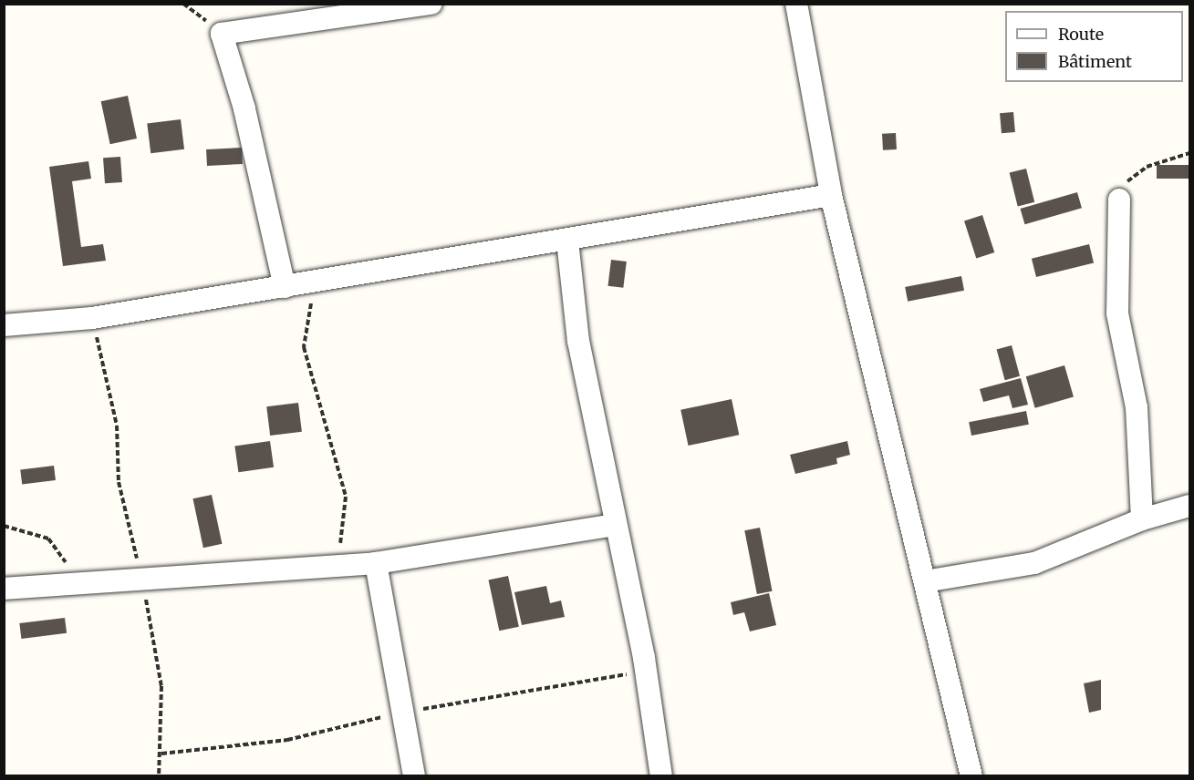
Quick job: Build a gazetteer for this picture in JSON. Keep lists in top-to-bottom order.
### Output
{
  "legend": ["Route", "Bâtiment"]
}
